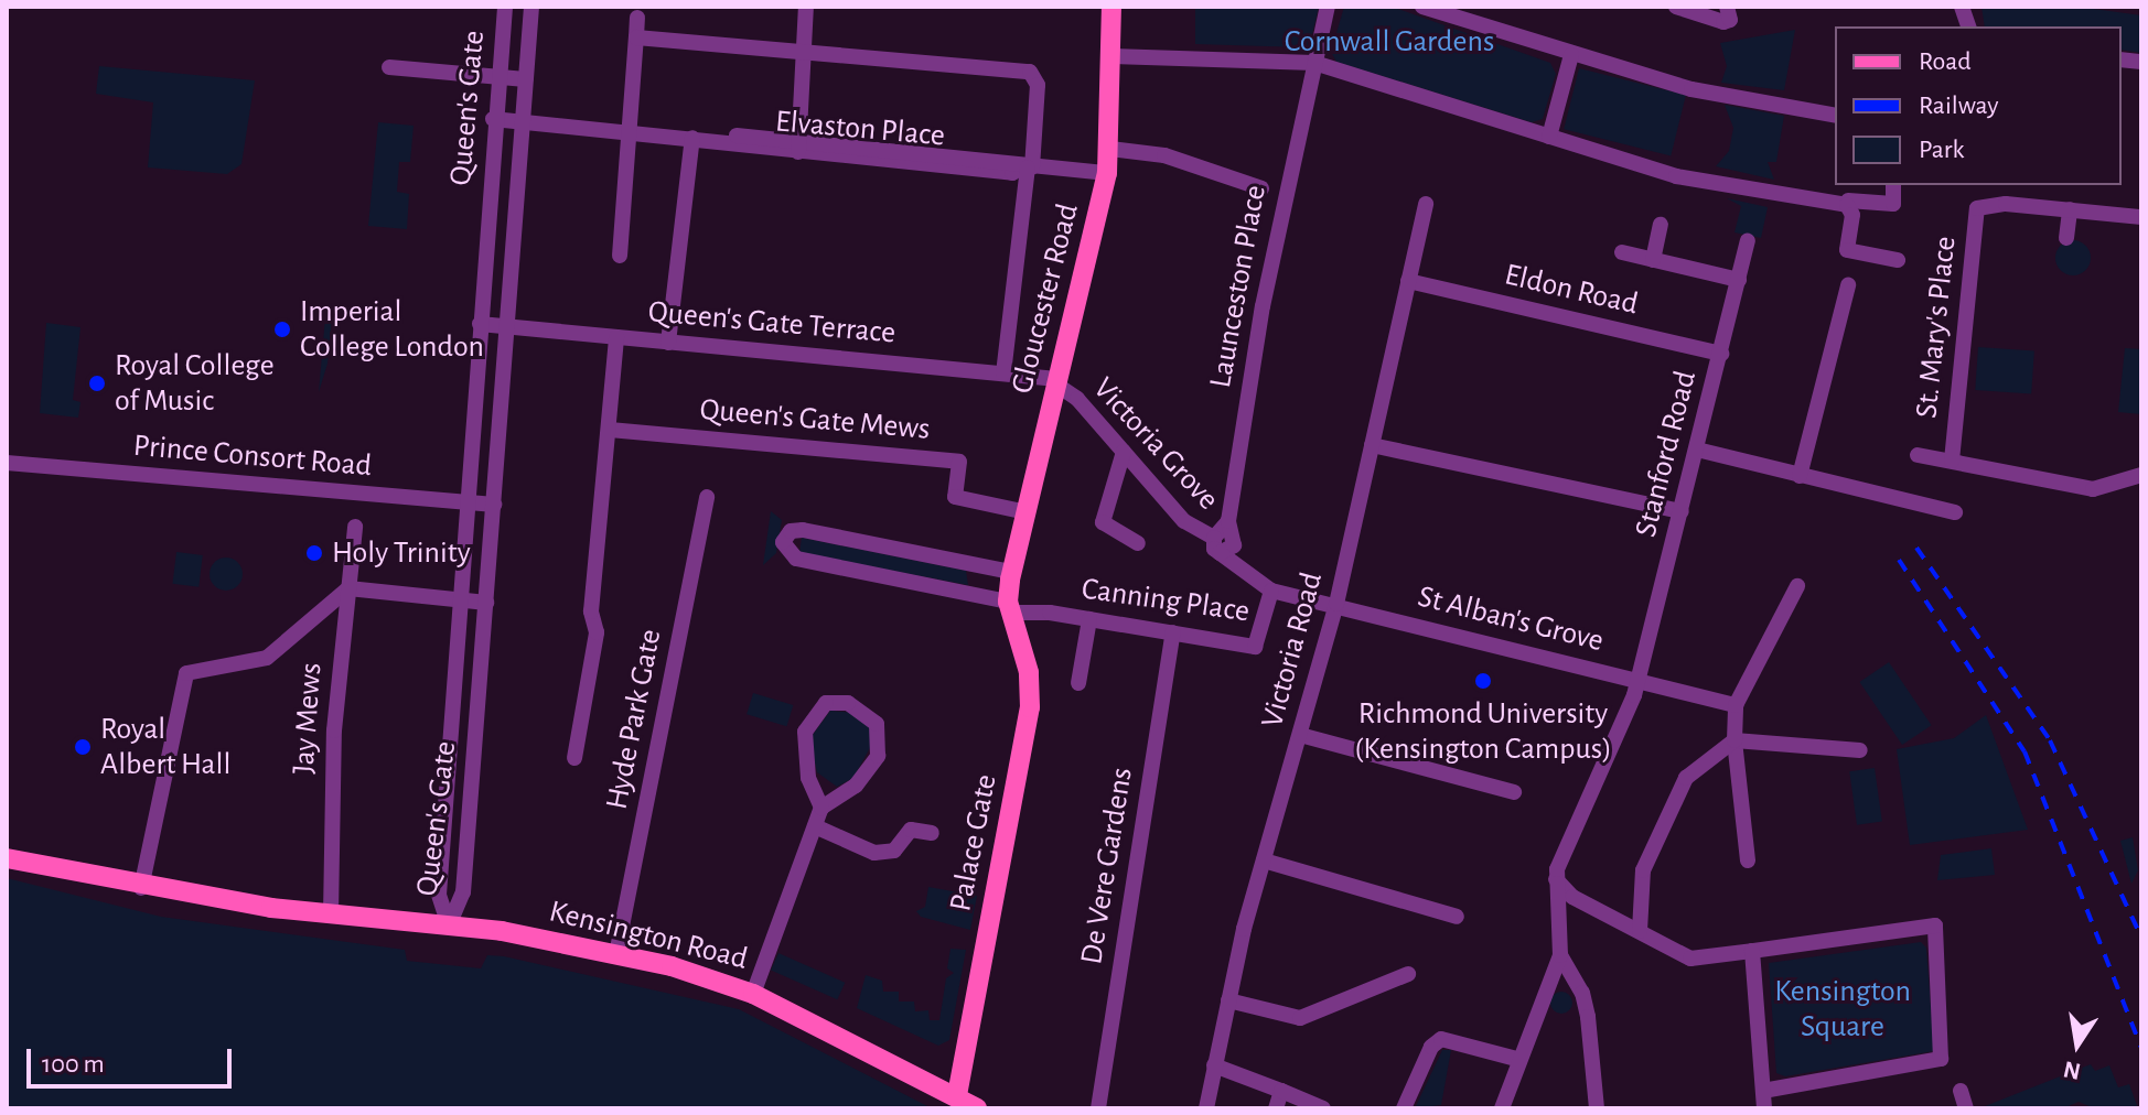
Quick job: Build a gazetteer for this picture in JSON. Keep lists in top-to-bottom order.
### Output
{
  "streets": {
    "main road": ["Gloucester Road", "Palace Gate", "Kensington Road"],
    "street": [
      "Queen's Gate",
      "Elvaston Place",
      "Launceston Place",
      "Eldon Road",
      "Queen's Gate Terrace",
      "St. Mary's Place",
      "Queen's Gate Mews",
      "Victoria Grove",
      "Stanford Road",
      "Prince Consort Road",
      "Canning Place",
      "St Alban's Grove",
      "Victoria Road",
      "Jay Mews",
      "Hyde Park Gate",
      "De Vere Gardens"
    ]
  },
  "crossings": [
    ["Queen's Gate", "Elvaston Place"],
    ["Queen's Gate", "Queen's Gate Terrace"],
    ["Queen's Gate", "Prince Consort Road"],
    ["Queen's Gate", "Kensington Road"],
    ["Elvaston Place", "Gloucester Road"],
    ["Launceston Place", "Victoria Grove"],
    ["Eldon Road", "Stanford Road"],
    ["Eldon Road", "Victoria Road"],
    ["Gloucester Road", "Queen's Gate Terrace"],
    ["Gloucester Road", "Queen's Gate Mews"],
    ["Gloucester Road", "Victoria Grove"],
    ["Gloucester Road", "Canning Place"],
    ["Gloucester Road", "Palace Gate"],
    ["Queen's Gate Terrace", "Victoria Grove"],
    ["Victoria Grove", "Canning Place"],
    ["Victoria Grove", "St Alban's Grove"],
    ["Stanford Road", "St Alban's Grove"],
    ["Canning Place", "St Alban's Grove"],
    ["Canning Place", "Palace Gate"],
    ["Canning Place", "De Vere Gardens"],
    ["St Alban's Grove", "Victoria Road"],
    ["Jay Mews", "Kensington Road"],
    ["Hyde Park Gate", "Kensington Road"],
    ["Palace Gate", "Kensington Road"]
  ],
  "parks": ["Cornwall Gardens", "Kensington Square"],
  "places": [
    "Imperial College London",
    "Royal College of Music",
    "Holy Trinity",
    "Richmond University (Kensington Campus)",
    "Royal Albert Hall"
  ],
  "legend": ["Road", "Railway", "Park"],
  "scale_bar": "100 m",
  "north": "bottom"
}
